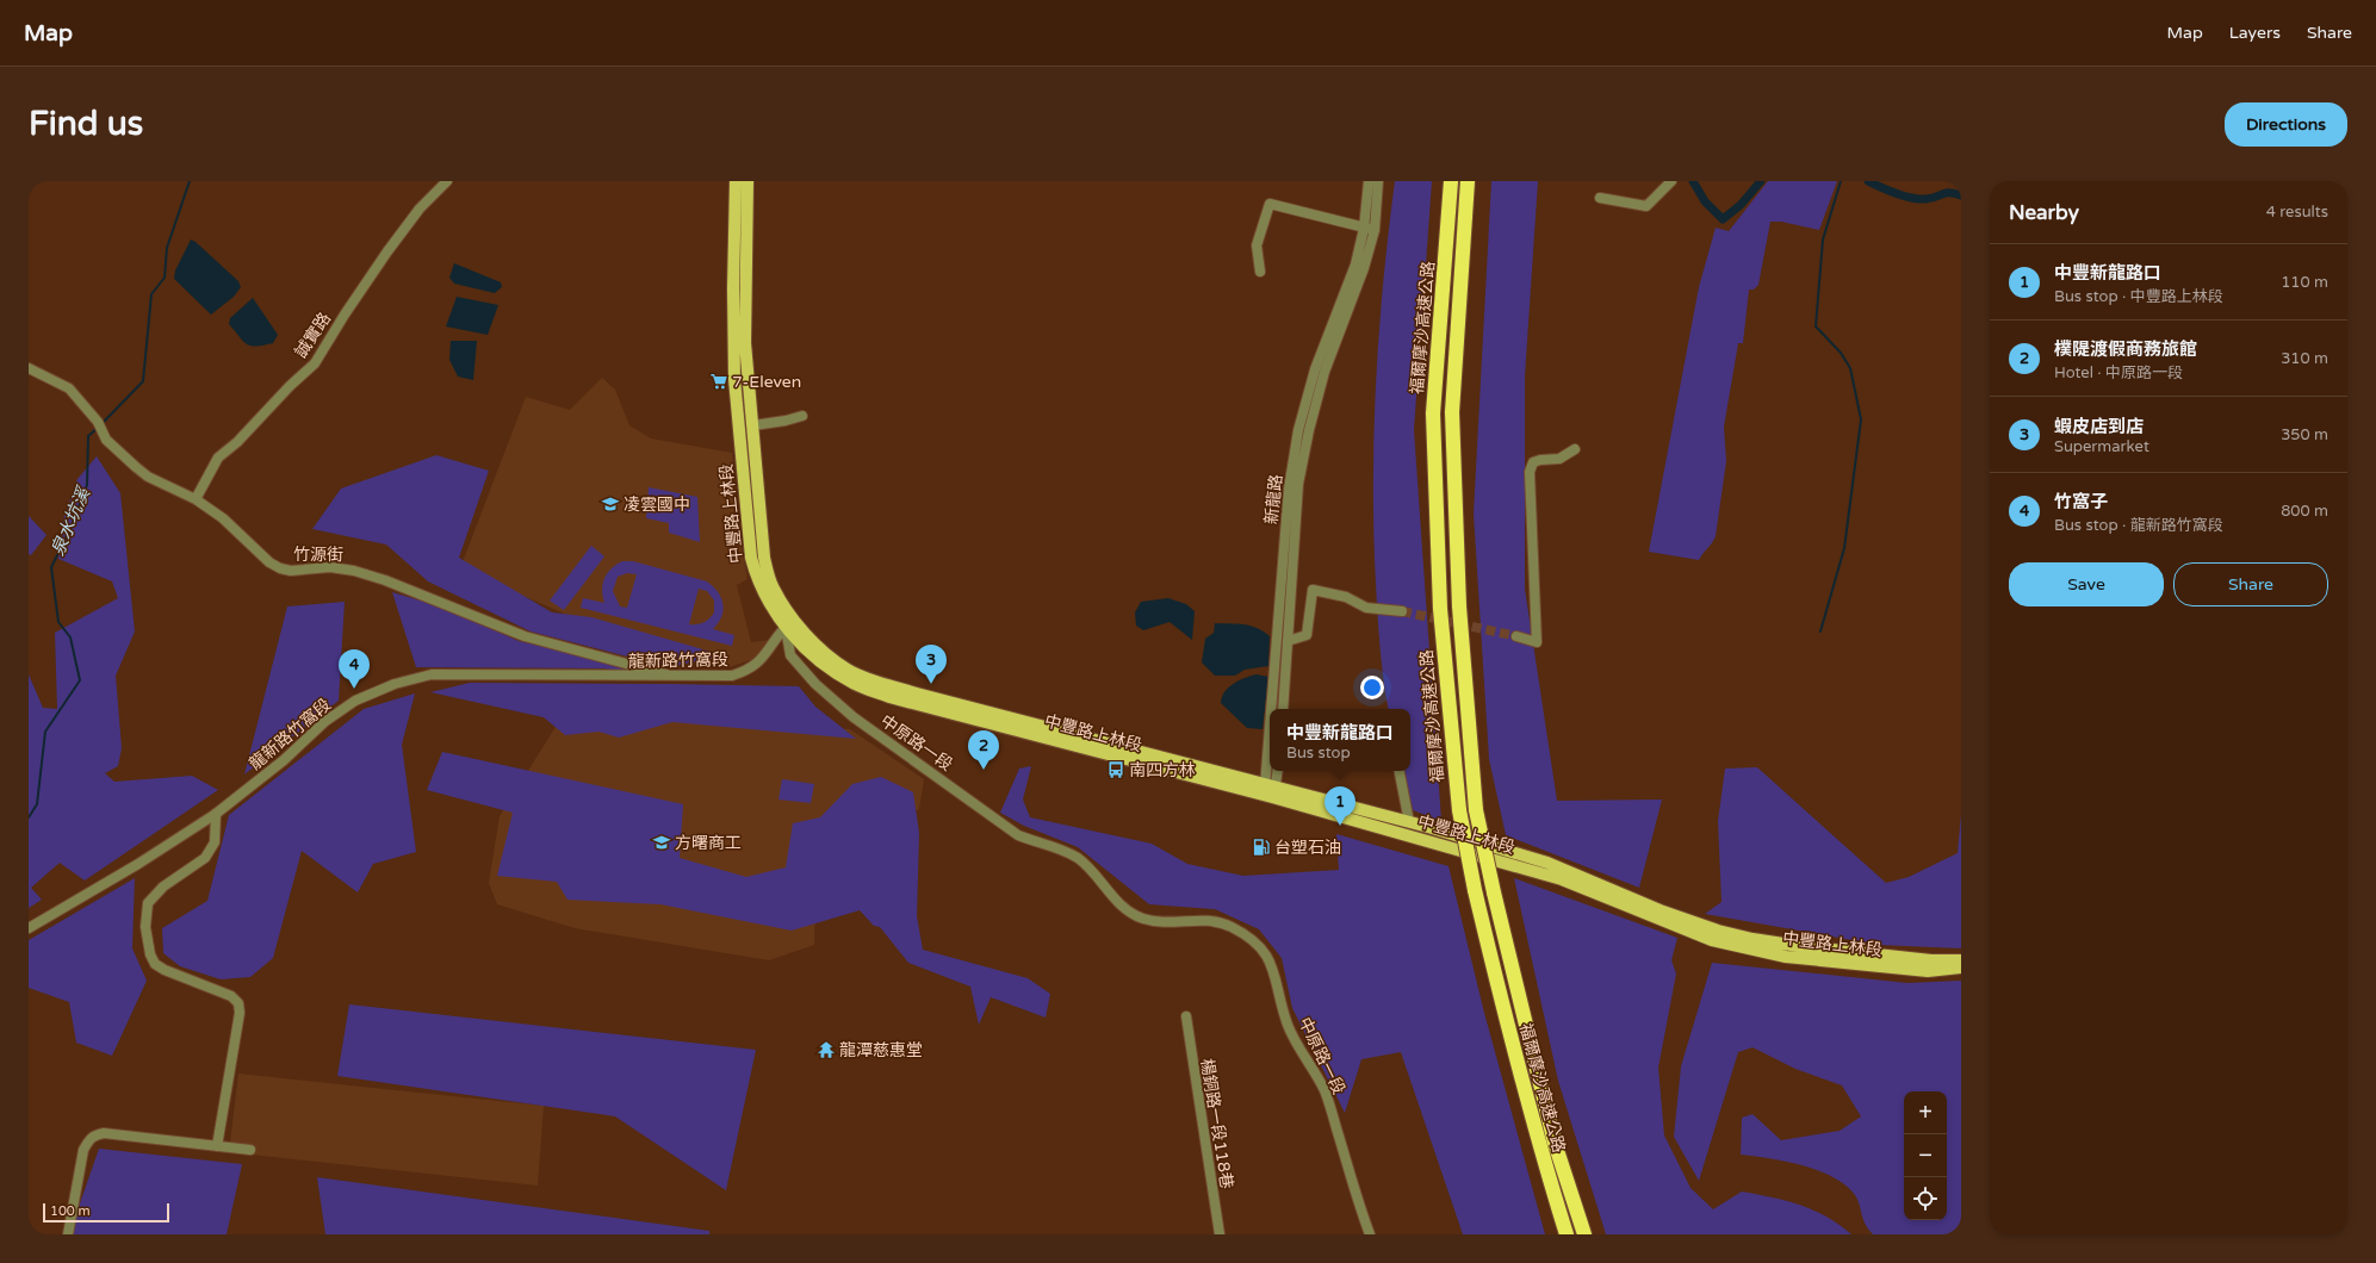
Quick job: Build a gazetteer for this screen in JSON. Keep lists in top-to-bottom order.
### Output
{
  "streets": {
    "highway": ["福爾摩沙高速公路"],
    "main road": ["中豐路上林段"],
    "street": [
      "誠實路",
      "新龍路",
      "竹源街",
      "龍新路竹窩段",
      "中原路一段",
      "楊銅路一段118巷"
    ]
  },
  "crossings": [
    ["誠實路", "竹源街"],
    ["新龍路", "中豐路上林段"],
    ["中豐路上林段", "龍新路竹窩段"],
    ["中豐路上林段", "中原路一段"],
    ["竹源街", "龍新路竹窩段"],
    ["龍新路竹窩段", "中原路一段"]
  ],
  "water": ["泉水坑溪"],
  "places": {
    "supermarket": ["7-Eleven"],
    "school or university": ["凌雲國中", "方曙商工"],
    "bus stop": ["南四方林"],
    "fuel station": ["台塑石油"],
    "temple": ["龍潭慈惠堂"]
  },
  "scale_bar": "100 m",
  "page": {
    "header": "Map",
    "nav": ["Map", "Layers", "Share"],
    "buttons": [
      "Directions",
      ["Save", "Share"]
    ],
    "title": "Find us",
    "heading": ["Nearby", "4 results"],
    "list": [
      {
        "mark": "1",
        "name": "中豐新龍路口",
        "note": "Bus stop · 中豐路上林段",
        "value": "110 m"
      },
      {
        "mark": "2",
        "name": "樸隄渡假商務旅館",
        "note": "Hotel · 中原路一段",
        "value": "310 m"
      },
      {
        "mark": "3",
        "name": "蝦皮店到店",
        "note": "Supermarket",
        "value": "350 m"
      },
      {
        "mark": "4",
        "name": "竹窩子",
        "note": "Bus stop · 龍新路竹窩段",
        "value": "800 m"
      }
    ],
    "pins": [
      "3",
      "4",
      "2",
      "1"
    ],
    "popup": ["中豐新龍路口", "Bus stop"],
    "map_buttons": ["+", "−"],
    "scale": "100 m"
  }
}
